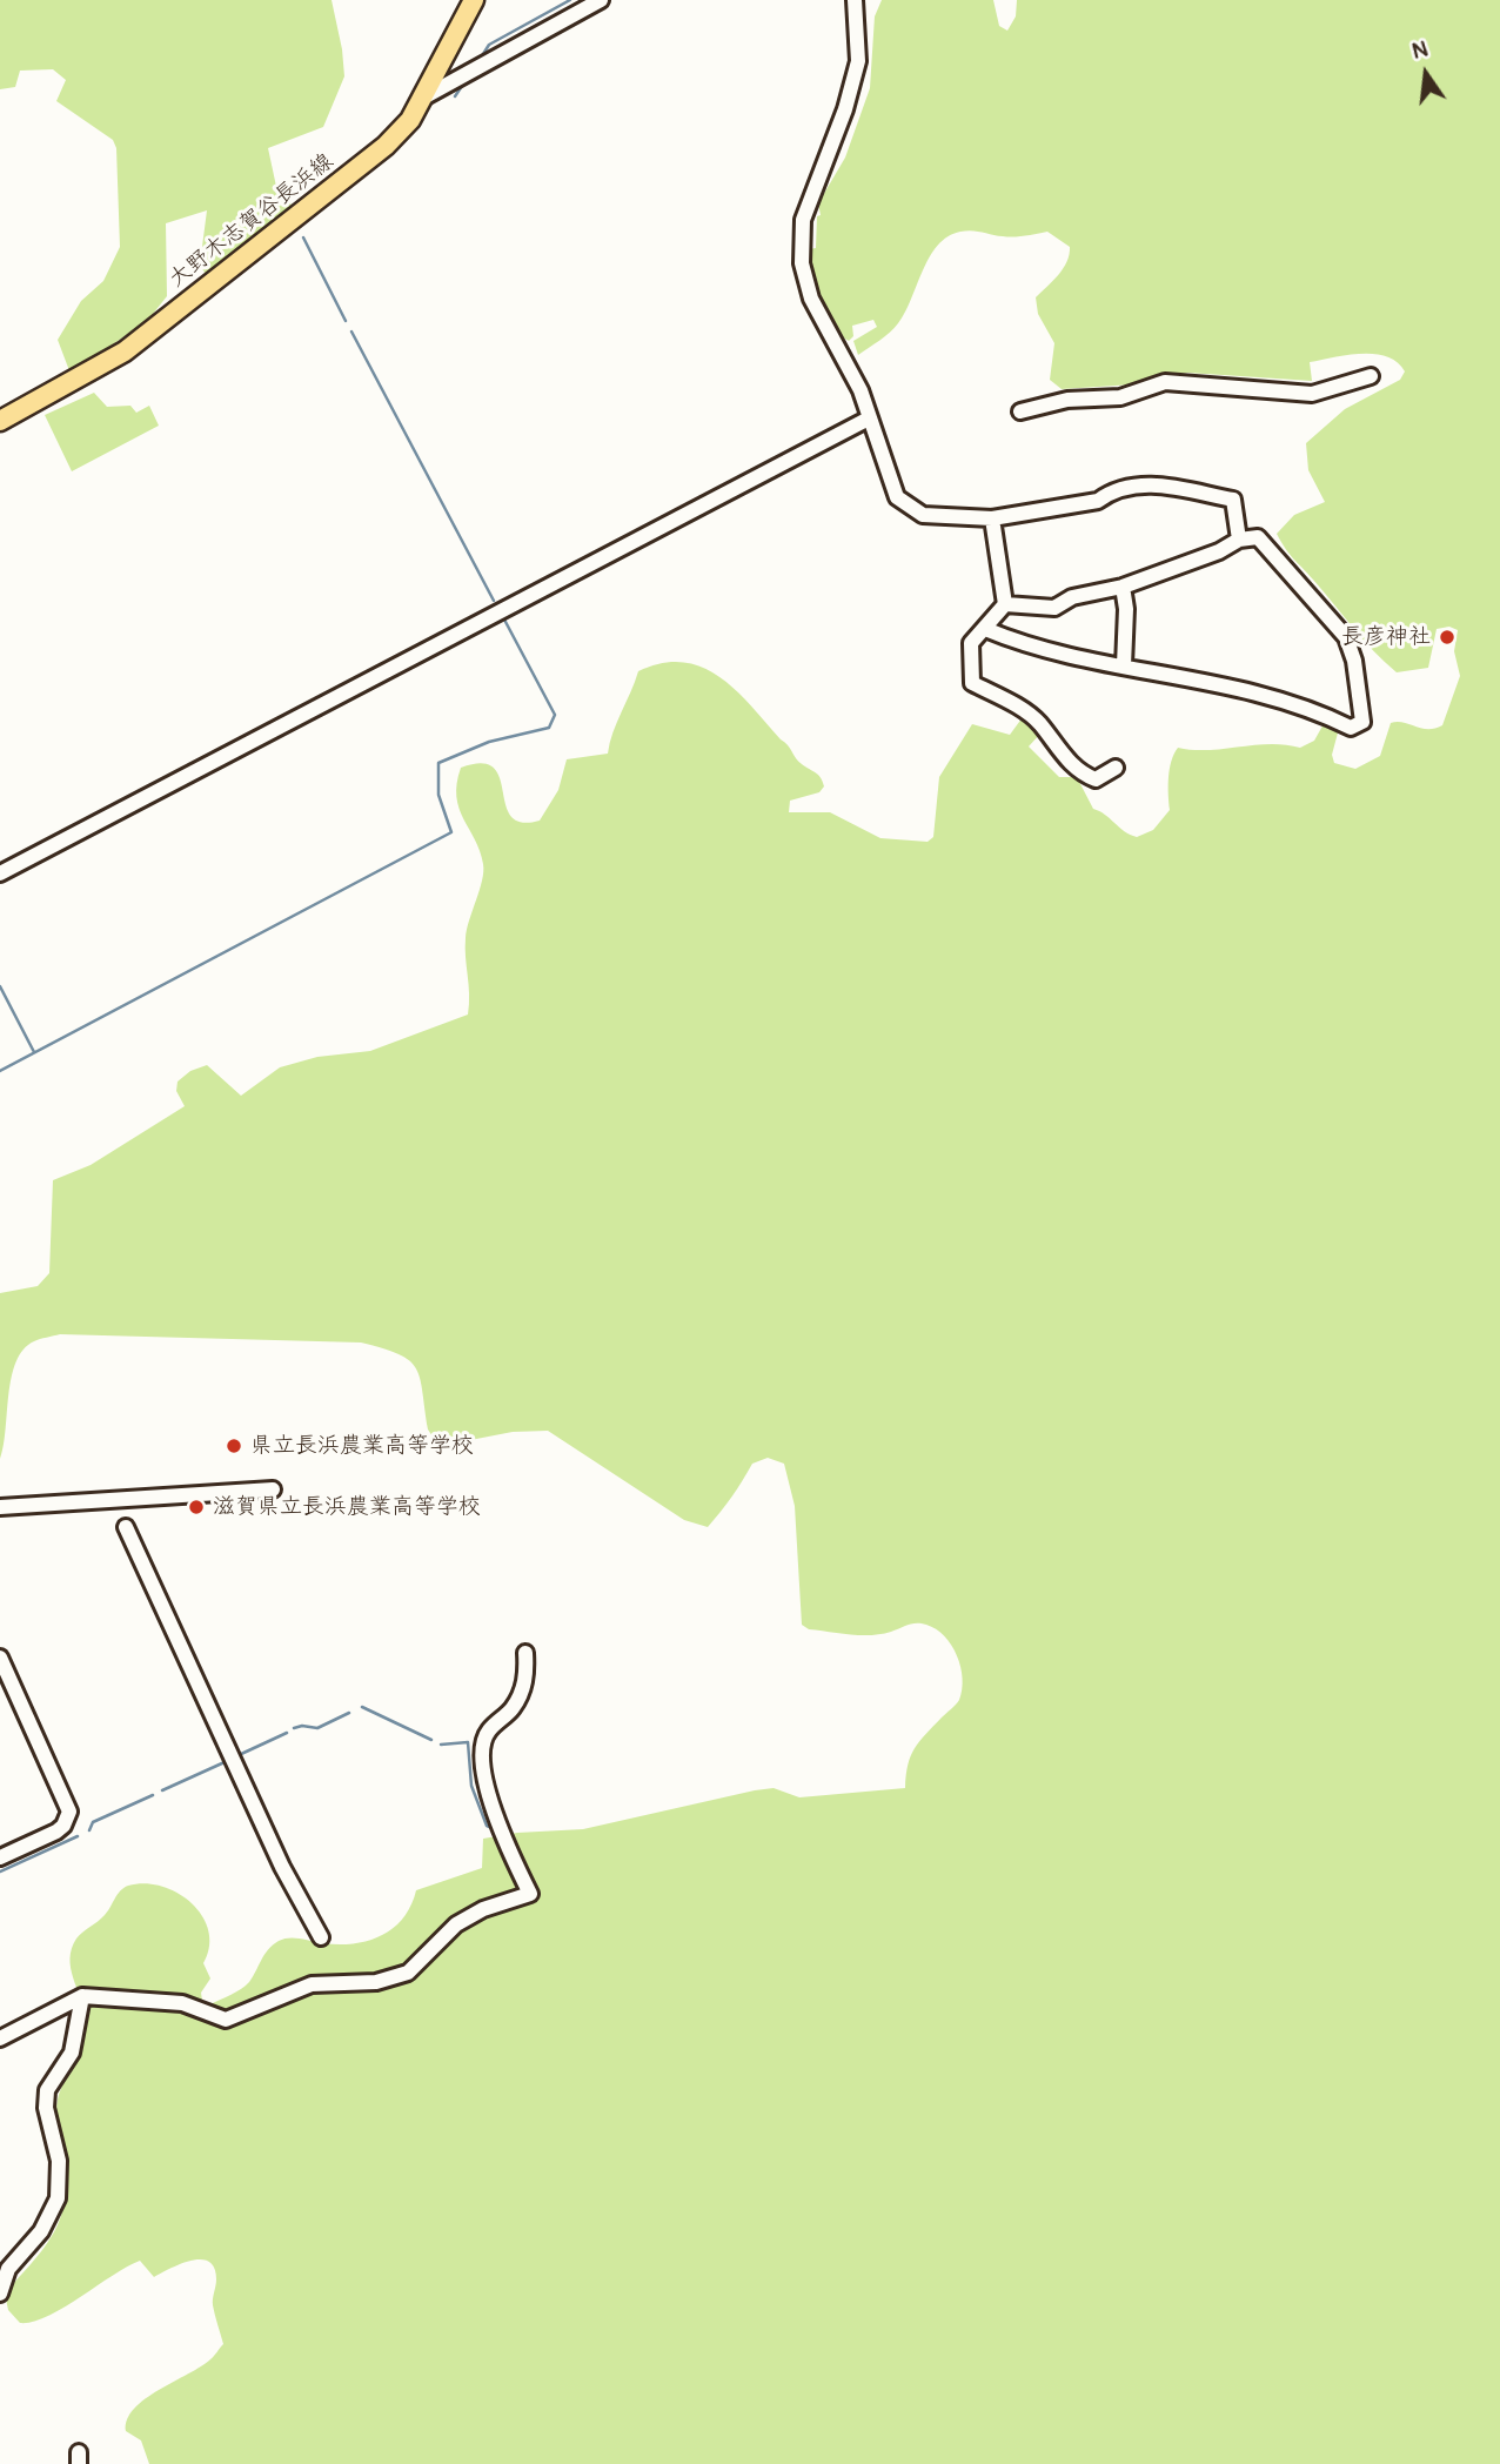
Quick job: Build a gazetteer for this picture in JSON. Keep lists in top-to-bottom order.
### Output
{
  "streets": {
    "main road": ["大野木志賀谷長浜線"]
  },
  "places": ["長彦神社", "県立長浜農業高等学校", "滋賀県立長浜農業高等学校"],
  "north": "top"
}
